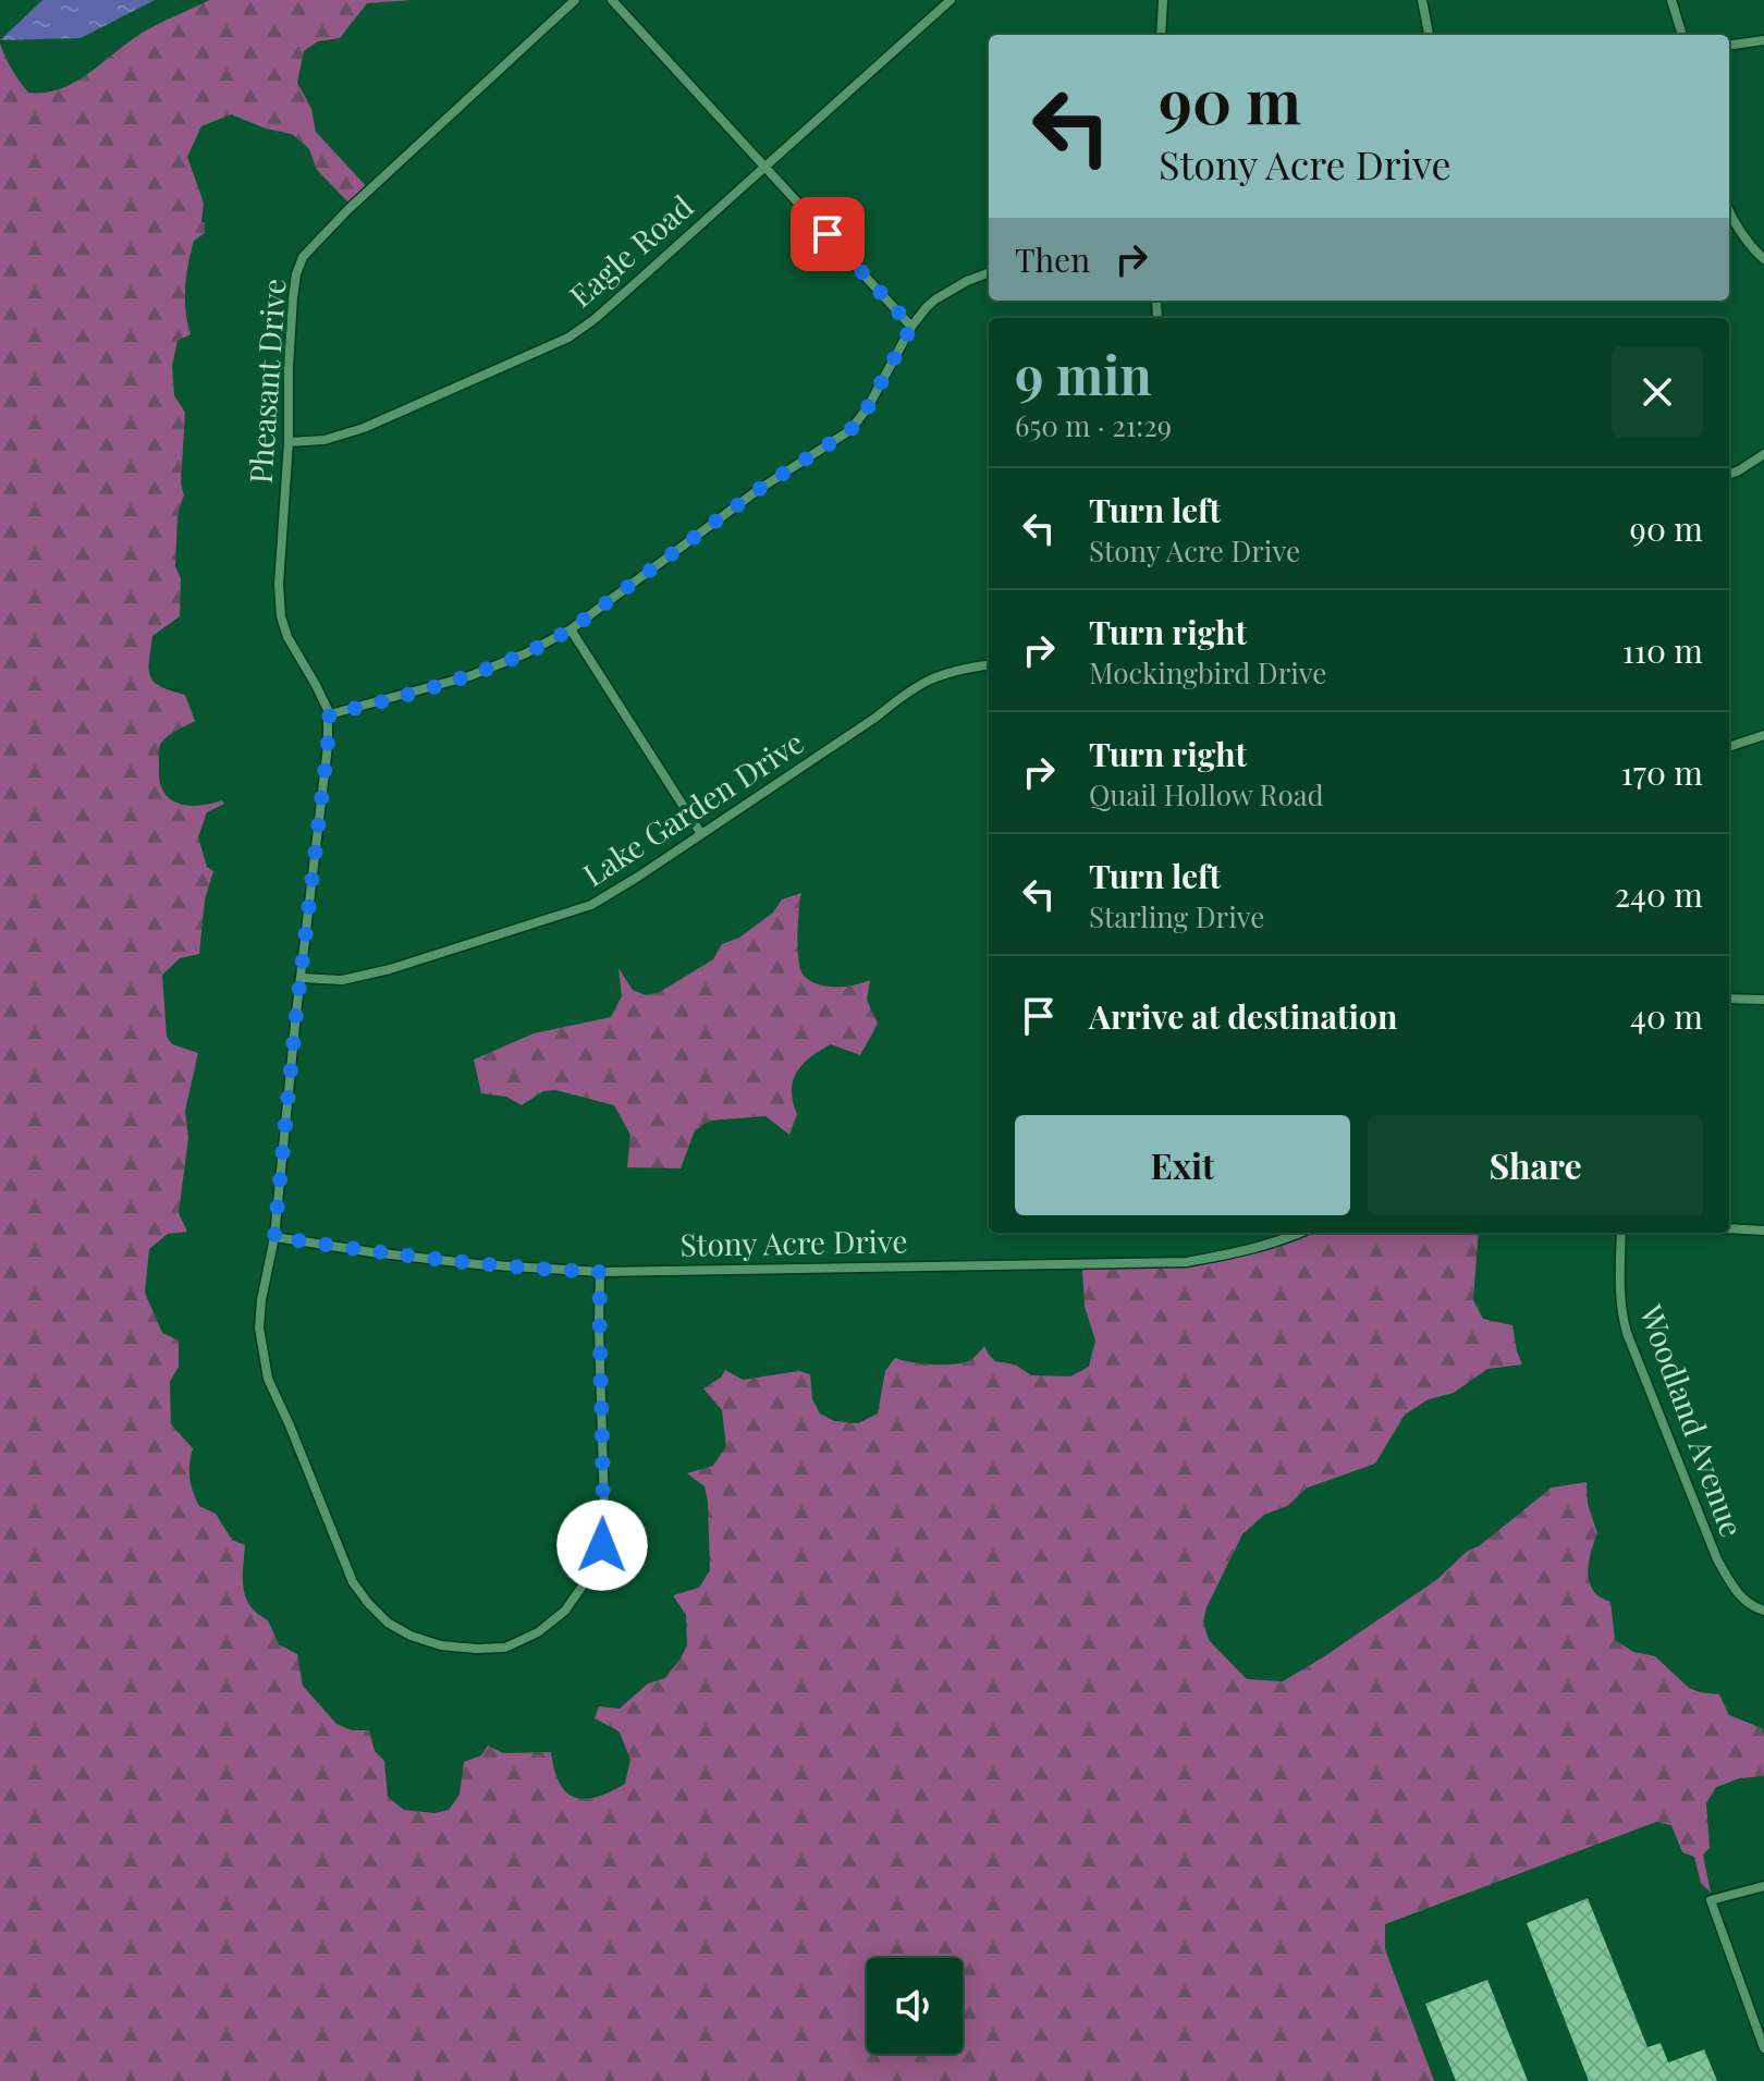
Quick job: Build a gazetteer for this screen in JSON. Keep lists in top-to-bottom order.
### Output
{
  "streets": {
    "street": [
      "Eagle Road",
      "Pheasant Drive",
      "Lake Garden Drive",
      "Stony Acre Drive",
      "Woodland Avenue"
    ]
  },
  "crossings": [
    ["Eagle Road", "Pheasant Drive"]
  ],
  "page": {
    "turn": ["90 m", "Stony Acre Drive"],
    "then": "Then",
    "heading": ["9 min", "650 m · 21:29"],
    "list": [
      {
        "name": "Turn left",
        "note": "Stony Acre Drive",
        "value": "90 m"
      },
      {
        "name": "Turn right",
        "note": "Mockingbird Drive",
        "value": "110 m"
      },
      {
        "name": "Turn right",
        "note": "Quail Hollow Road",
        "value": "170 m"
      },
      {
        "name": "Turn left",
        "note": "Starling Drive",
        "value": "240 m"
      },
      {
        "name": "Arrive at destination",
        "value": "40 m"
      }
    ],
    "buttons": ["Exit", "Share"]
  }
}
